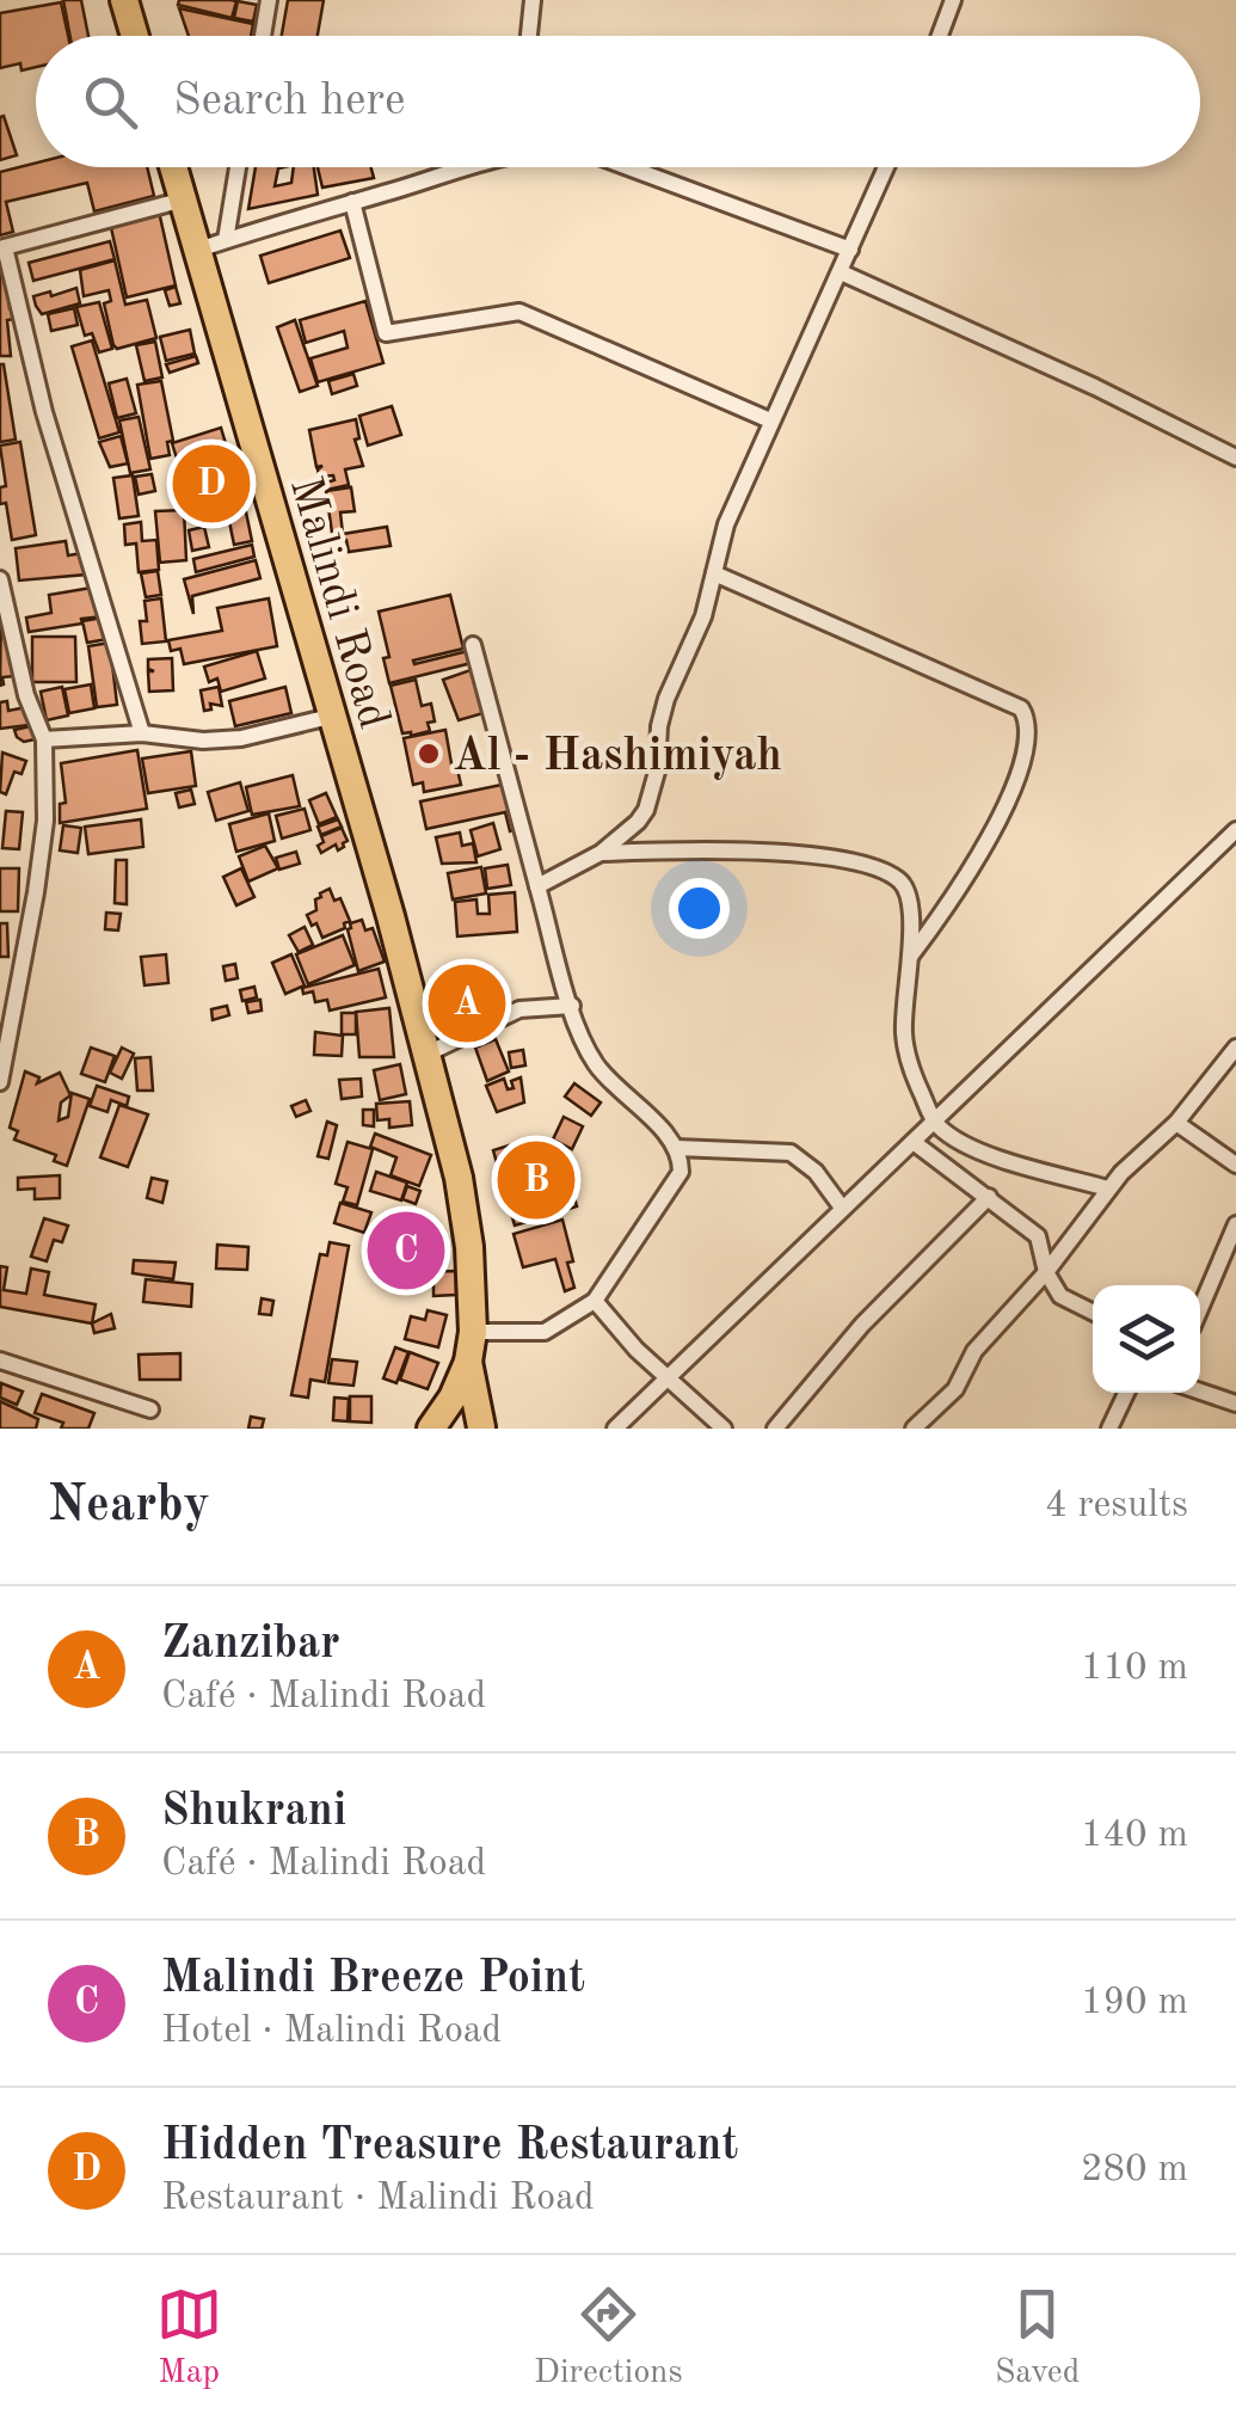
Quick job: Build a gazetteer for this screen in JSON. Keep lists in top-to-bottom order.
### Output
{
  "streets": {
    "highway": ["Malindi Road"]
  },
  "places": ["Al - Hashimiyah"],
  "page": {
    "search": "Search here",
    "pins": [
      "D",
      "A",
      "B",
      "C"
    ],
    "heading": ["Nearby", "4 results"],
    "list": [
      {
        "mark": "A",
        "name": "Zanzibar",
        "note": "Café · Malindi Road",
        "value": "110 m"
      },
      {
        "mark": "B",
        "name": "Shukrani",
        "note": "Café · Malindi Road",
        "value": "140 m"
      },
      {
        "mark": "C",
        "name": "Malindi Breeze Point",
        "note": "Hotel · Malindi Road",
        "value": "190 m"
      },
      {
        "mark": "D",
        "name": "Hidden Treasure Restaurant",
        "note": "Restaurant · Malindi Road",
        "value": "280 m"
      }
    ],
    "nav": ["Map", "Directions", "Saved"]
  }
}
